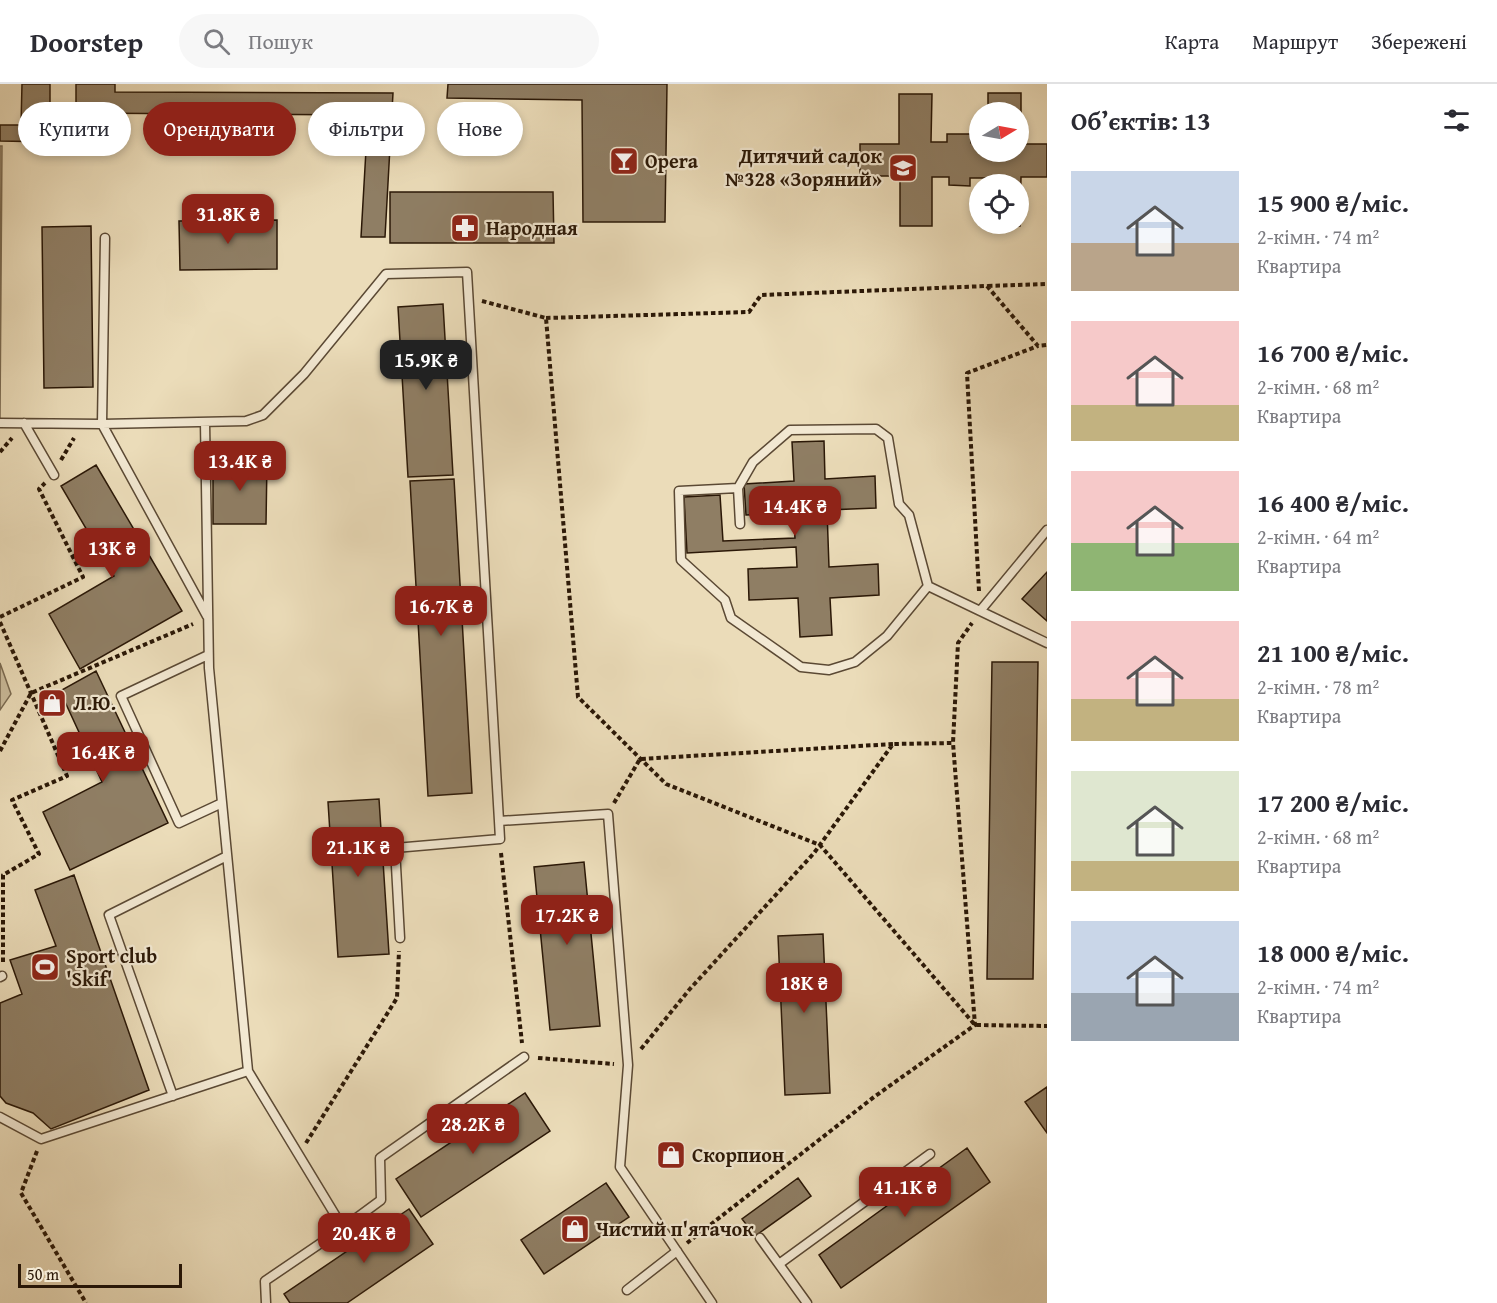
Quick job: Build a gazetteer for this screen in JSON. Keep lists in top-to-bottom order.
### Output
{
  "places": {
    "bar": ["Opera"],
    "school or university": ["Дитячий садок №328 «Зоряний»"],
    "pharmacy": ["Народная"],
    "shop": ["Л.Ю.", "Скорпион", "Чистий п'ятачок"],
    "sports": ["Sport club 'Skif'"]
  },
  "scale_bar": "50 m",
  "north": "right",
  "page": {
    "header": "Doorstep",
    "search": "Пошук",
    "nav": ["Карта", "Маршрут", "Збережені"],
    "heading": "Об’єктів: 13",
    "chip": [
      "Купити",
      "Орендувати",
      "Фільтри",
      "Нове"
    ],
    "list": [
      {
        "name": "15 900 ₴/міс.",
        "note": "2-кімн. · 74 m² · Квартира"
      },
      {
        "name": "16 700 ₴/міс.",
        "note": "2-кімн. · 68 m² · Квартира"
      },
      {
        "name": "16 400 ₴/міс.",
        "note": "2-кімн. · 64 m² · Квартира"
      },
      {
        "name": "21 100 ₴/міс.",
        "note": "2-кімн. · 78 m² · Квартира"
      },
      {
        "name": "17 200 ₴/міс.",
        "note": "2-кімн. · 68 m² · Квартира"
      },
      {
        "name": "18 000 ₴/міс.",
        "note": "2-кімн. · 74 m² · Квартира"
      }
    ],
    "price": [
      "31.8K ₴",
      "15.9K ₴",
      "13.4K ₴",
      "14.4K ₴",
      "13K ₴",
      "16.7K ₴",
      "16.4K ₴",
      "21.1K ₴",
      "17.2K ₴",
      "18K ₴",
      "28.2K ₴",
      "41.1K ₴",
      "20.4K ₴"
    ],
    "scale": "50 m"
  }
}
